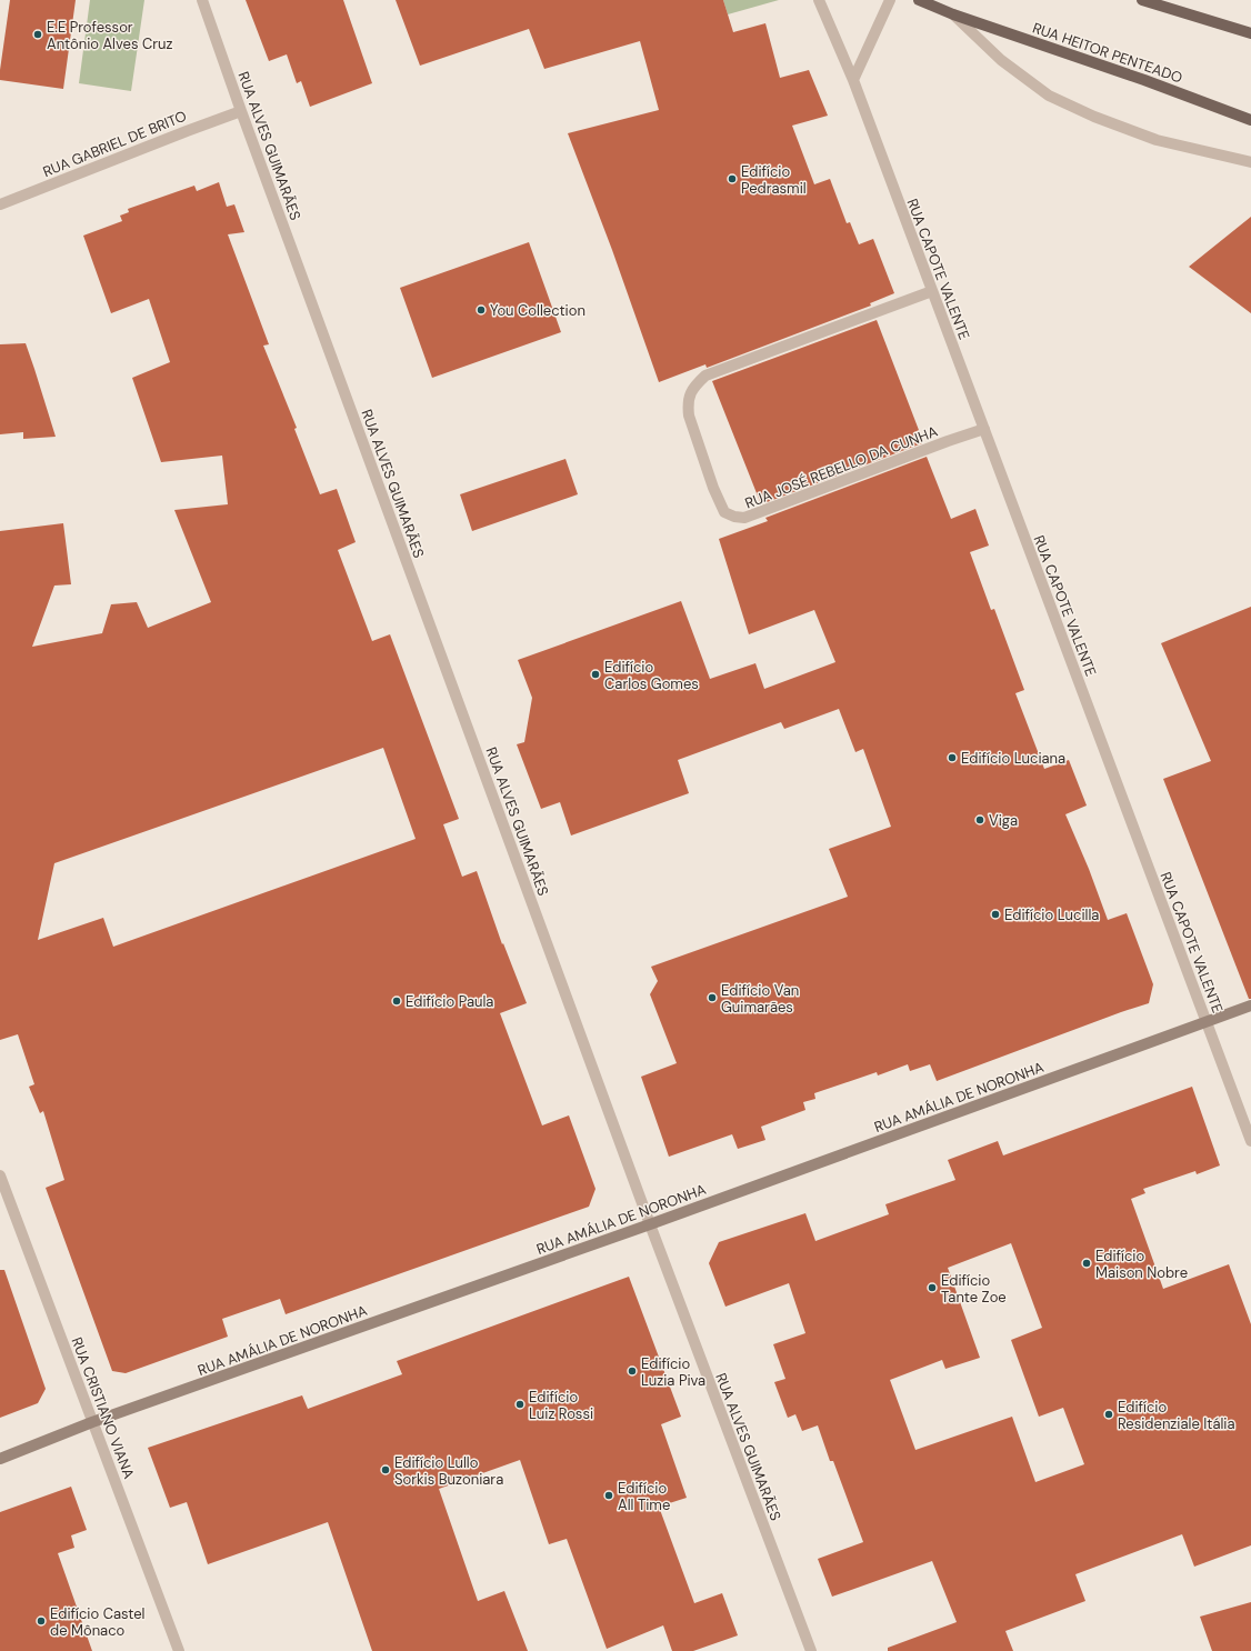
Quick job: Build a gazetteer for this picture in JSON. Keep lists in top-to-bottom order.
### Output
{
  "streets": {
    "main road": ["RUA HEITOR PENTEADO"],
    "street": [
      "RUA GABRIEL DE BRITO",
      "RUA ALVES GUIMARÃES",
      "RUA CAPOTE VALENTE",
      "RUA JOSÉ REBELLO DA CUNHA",
      "RUA AMÁLIA DE NORONHA",
      "RUA CRISTIANO VIANA"
    ]
  },
  "crossings": [
    ["RUA GABRIEL DE BRITO", "RUA ALVES GUIMARÃES"],
    ["RUA ALVES GUIMARÃES", "RUA AMÁLIA DE NORONHA"],
    ["RUA CAPOTE VALENTE", "RUA JOSÉ REBELLO DA CUNHA"],
    ["RUA CAPOTE VALENTE", "RUA AMÁLIA DE NORONHA"],
    ["RUA AMÁLIA DE NORONHA", "RUA CRISTIANO VIANA"]
  ],
  "places": [
    "E.E Professor Antônio Alves Cruz",
    "Edifício Pedrasmil",
    "You Collection",
    "Edifício Carlos Gomes",
    "Edifício Luciana",
    "Viga",
    "Edifício Lucilla",
    "Edifício Van Guimarães",
    "Edifício Paula",
    "Edifício Maison Nobre",
    "Edifício Tante Zoe",
    "Edifício Luzia Piva",
    "Edifício Luiz Rossi",
    "Edifício Residenziale Itália",
    "Edifício Lullo Sorkis Buzoniara",
    "Edifício All Time",
    "Edifício Castel de Mônaco"
  ]
}
